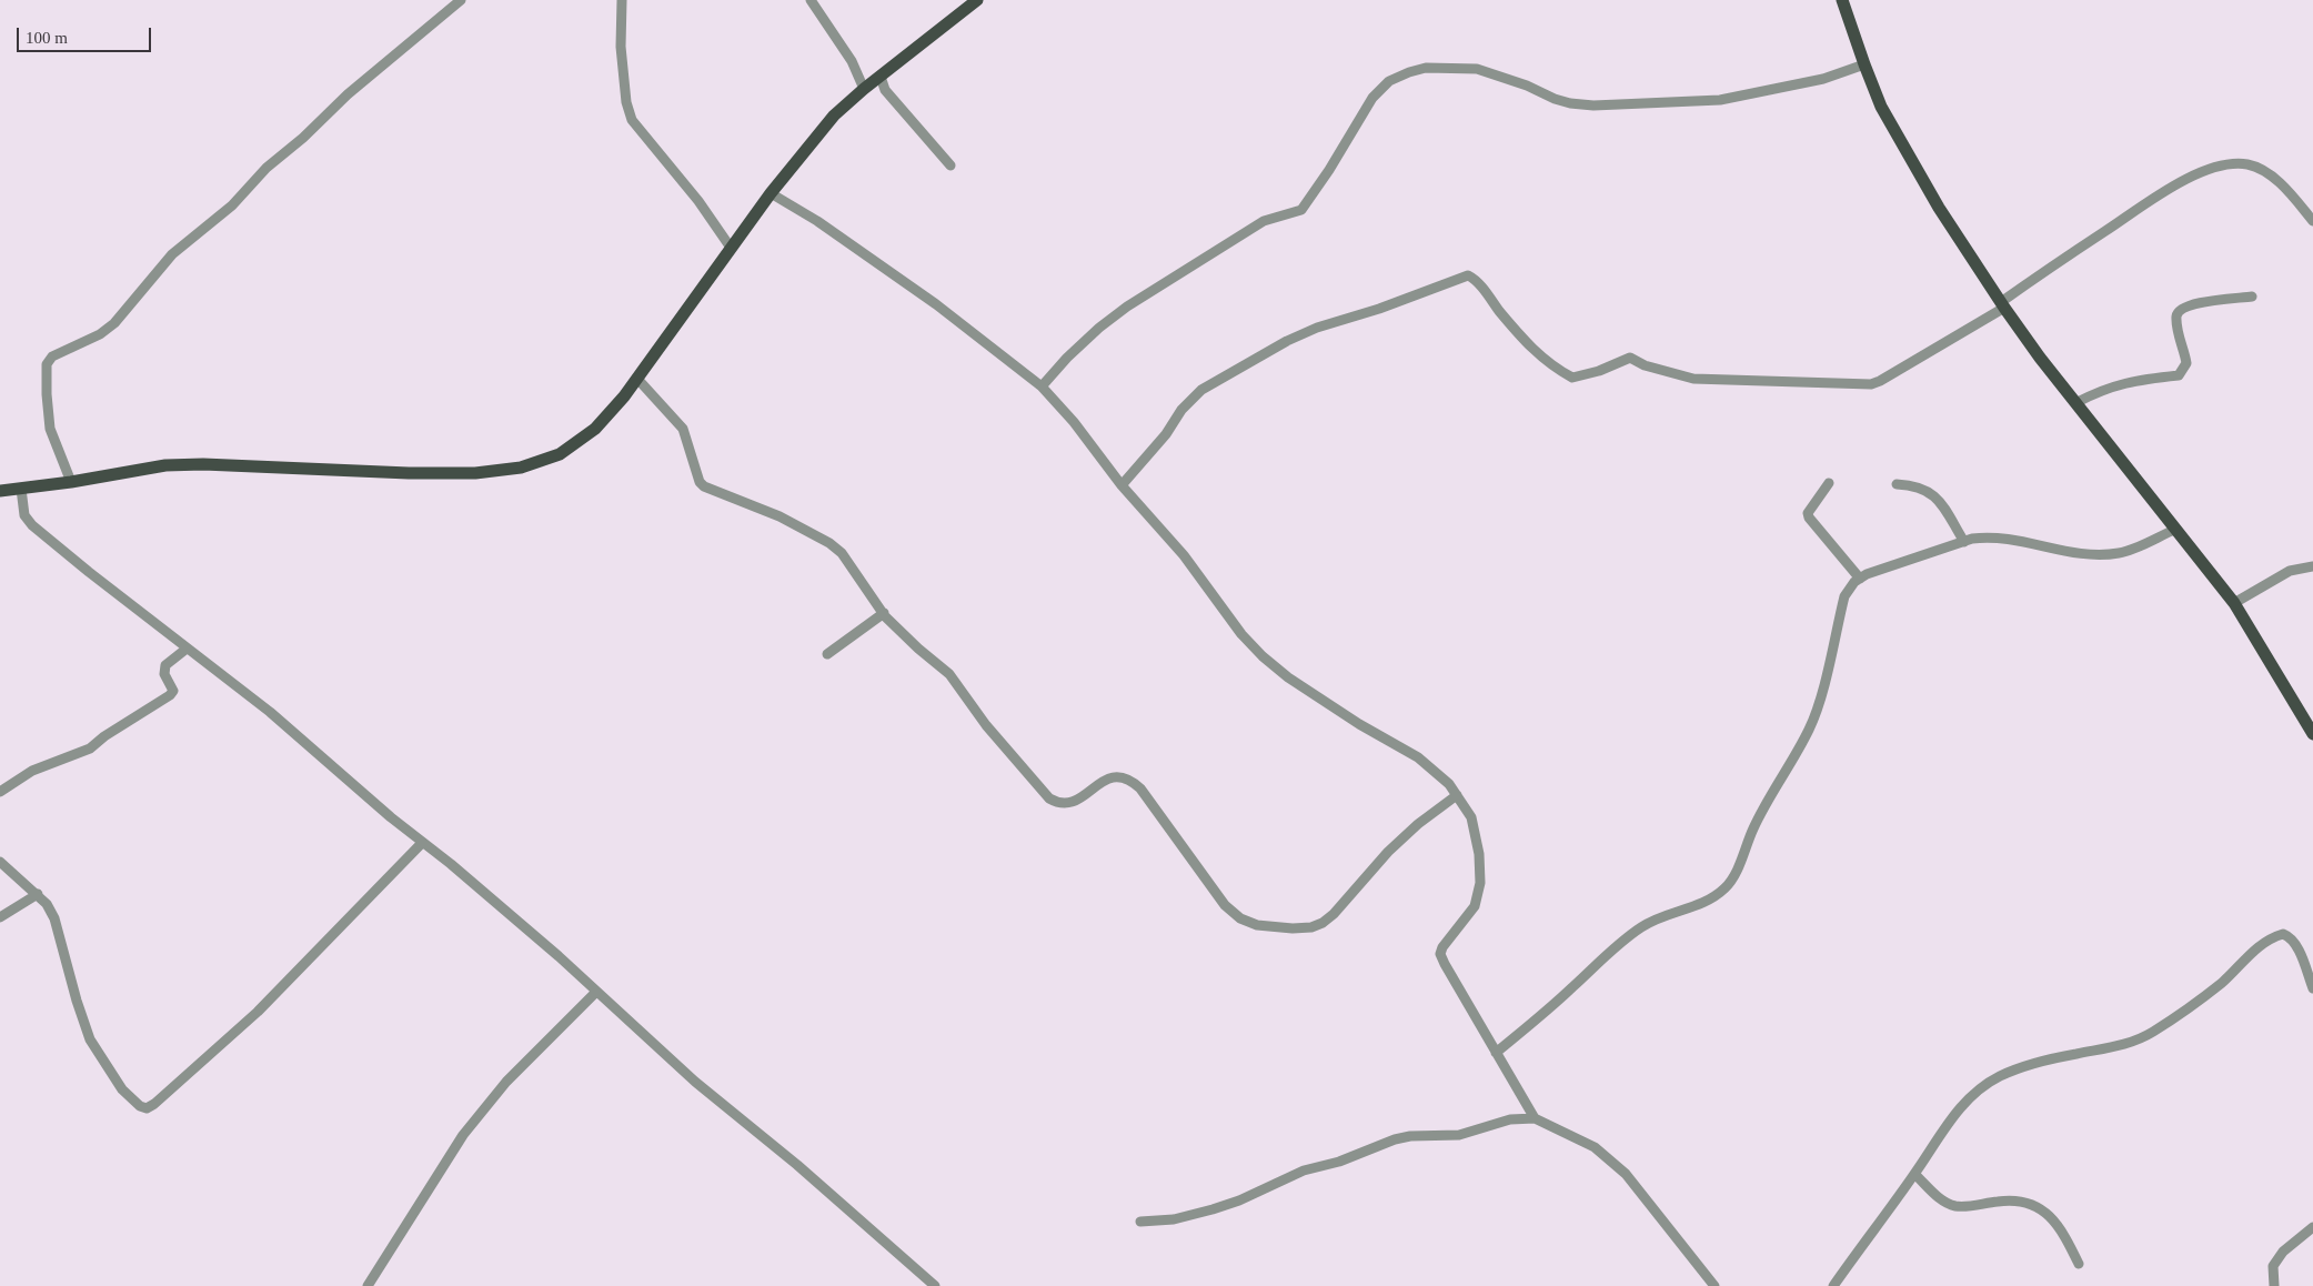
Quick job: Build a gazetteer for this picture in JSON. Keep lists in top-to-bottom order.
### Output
{
  "scale_bar": "100 m"
}
